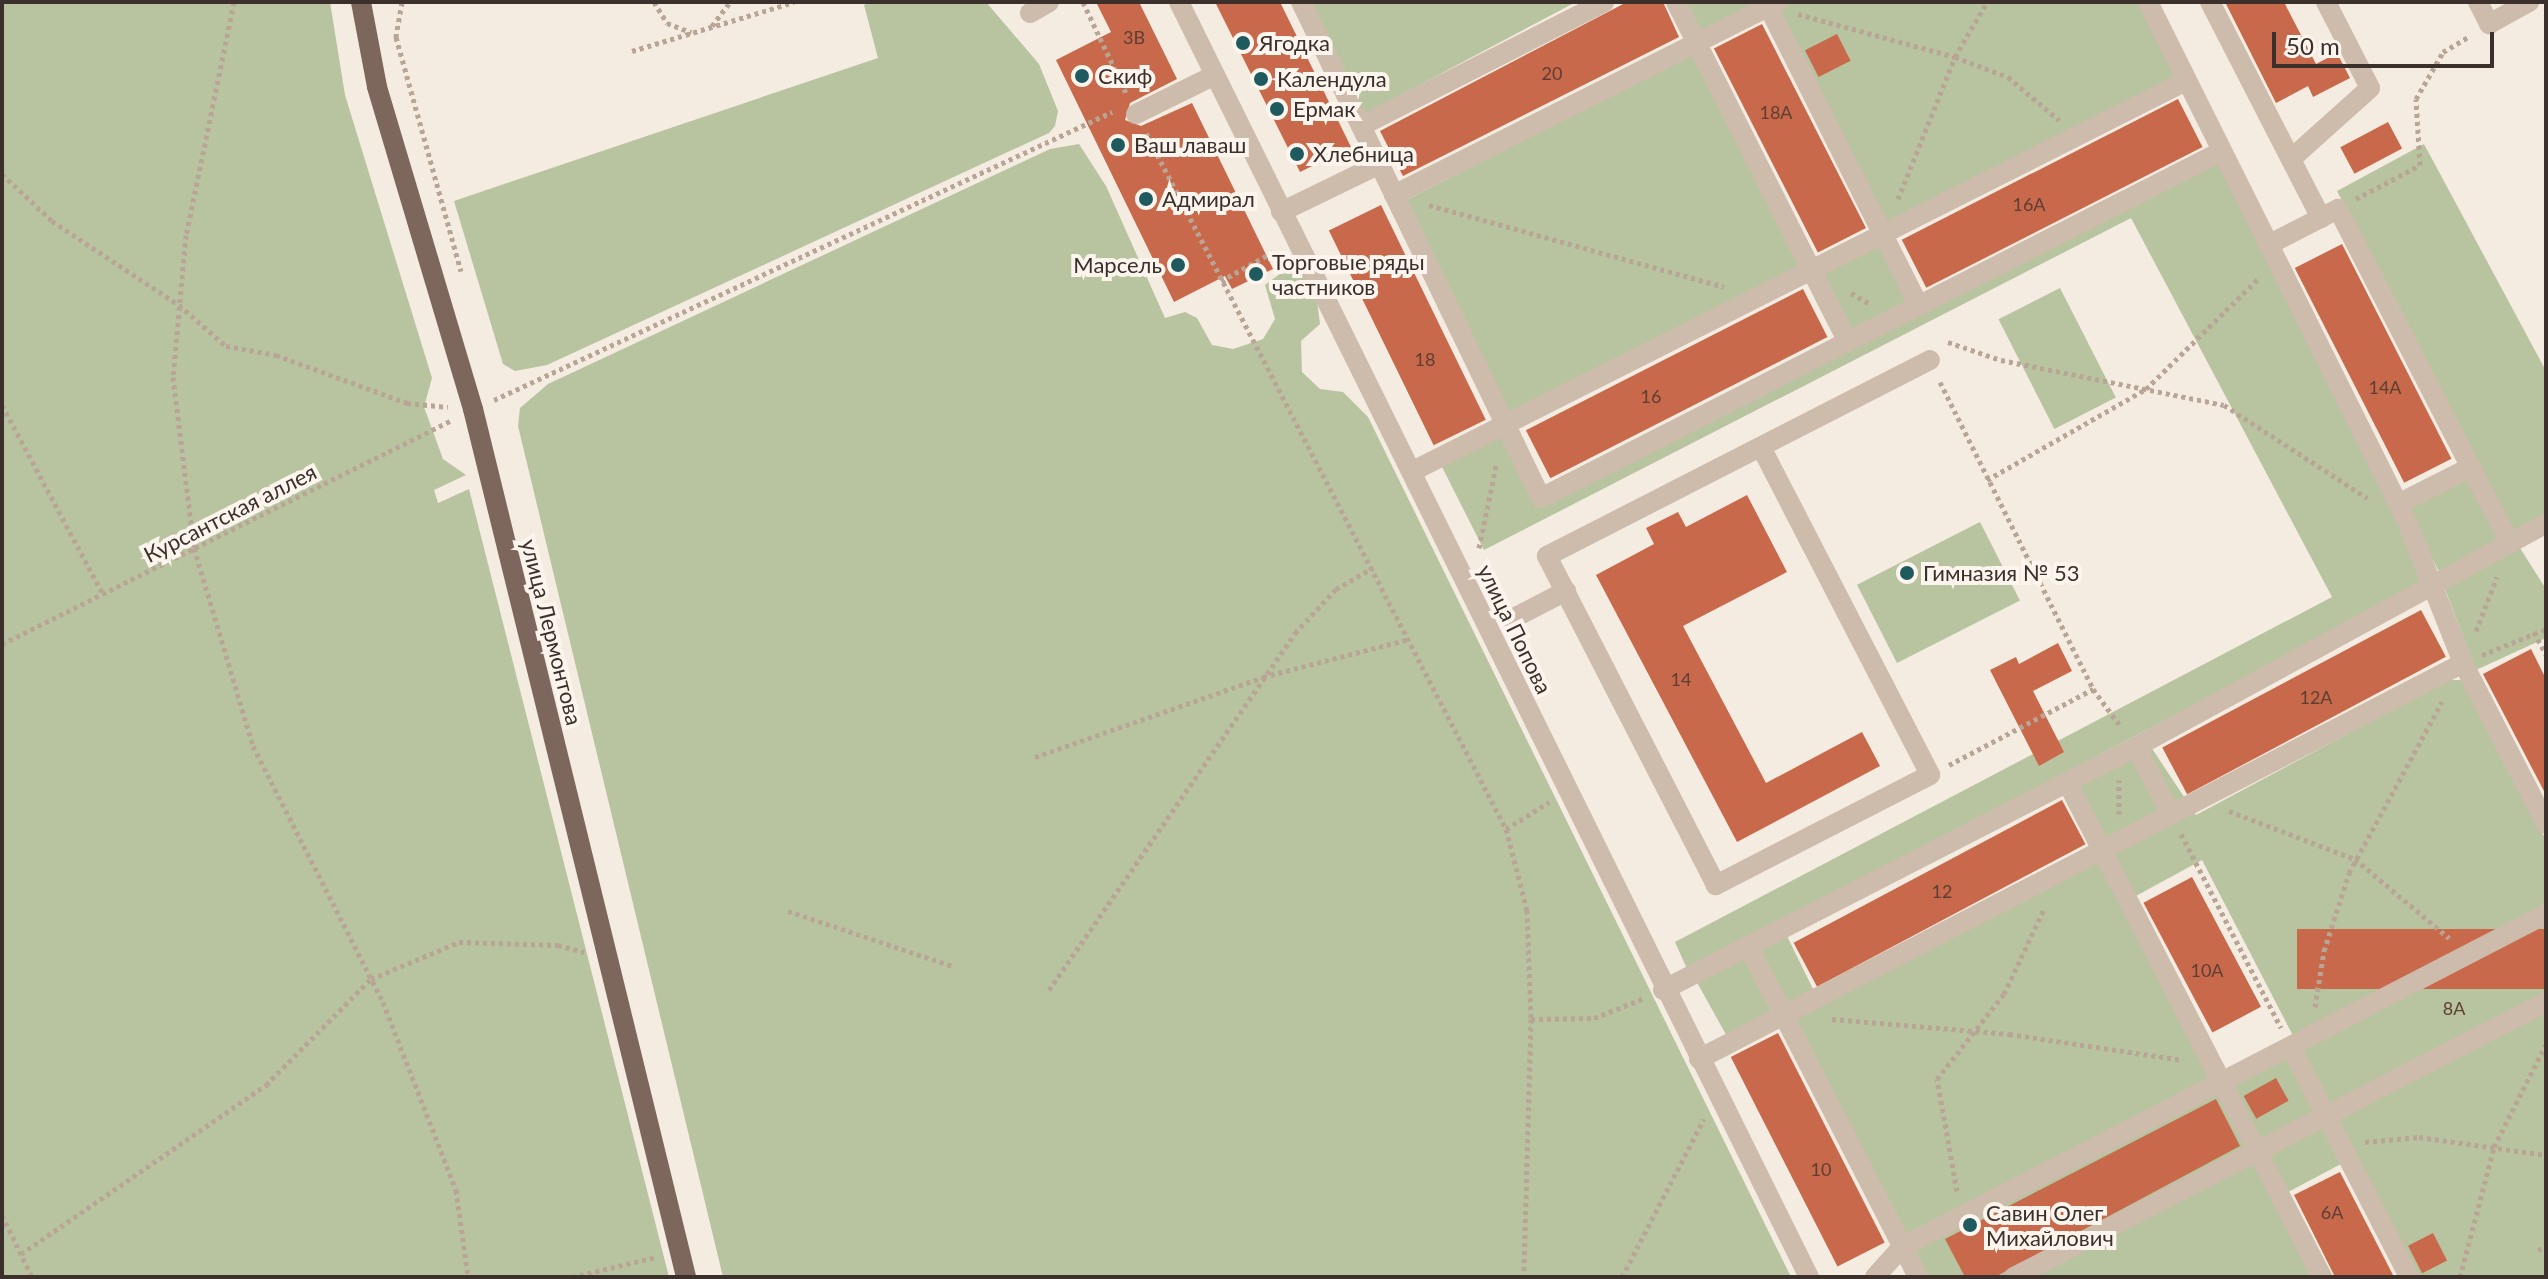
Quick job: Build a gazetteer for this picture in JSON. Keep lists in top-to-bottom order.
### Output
{
  "streets": {
    "main road": ["улица Лермонтова"],
    "street": ["улица Попова"],
    "path": ["Курсантская аллея"]
  },
  "crossings": [
    ["Курсантская аллея", "улица Лермонтова"]
  ],
  "places": [
    "Ягодка",
    "Скиф",
    "Календула",
    "Ермак",
    "Ваш лаваш",
    "Хлебница",
    "Адмирал",
    "Марсель",
    "Торговые ряды частников",
    "Гимназия № 53",
    "Савин Олег Михайлович"
  ],
  "house_numbers": [
    "3В",
    "20",
    "18А",
    "16А",
    "18",
    "14А",
    "16",
    "14",
    "12А",
    "12",
    "10А",
    "8А",
    "10",
    "6А"
  ],
  "scale_bar": "50 m"
}
